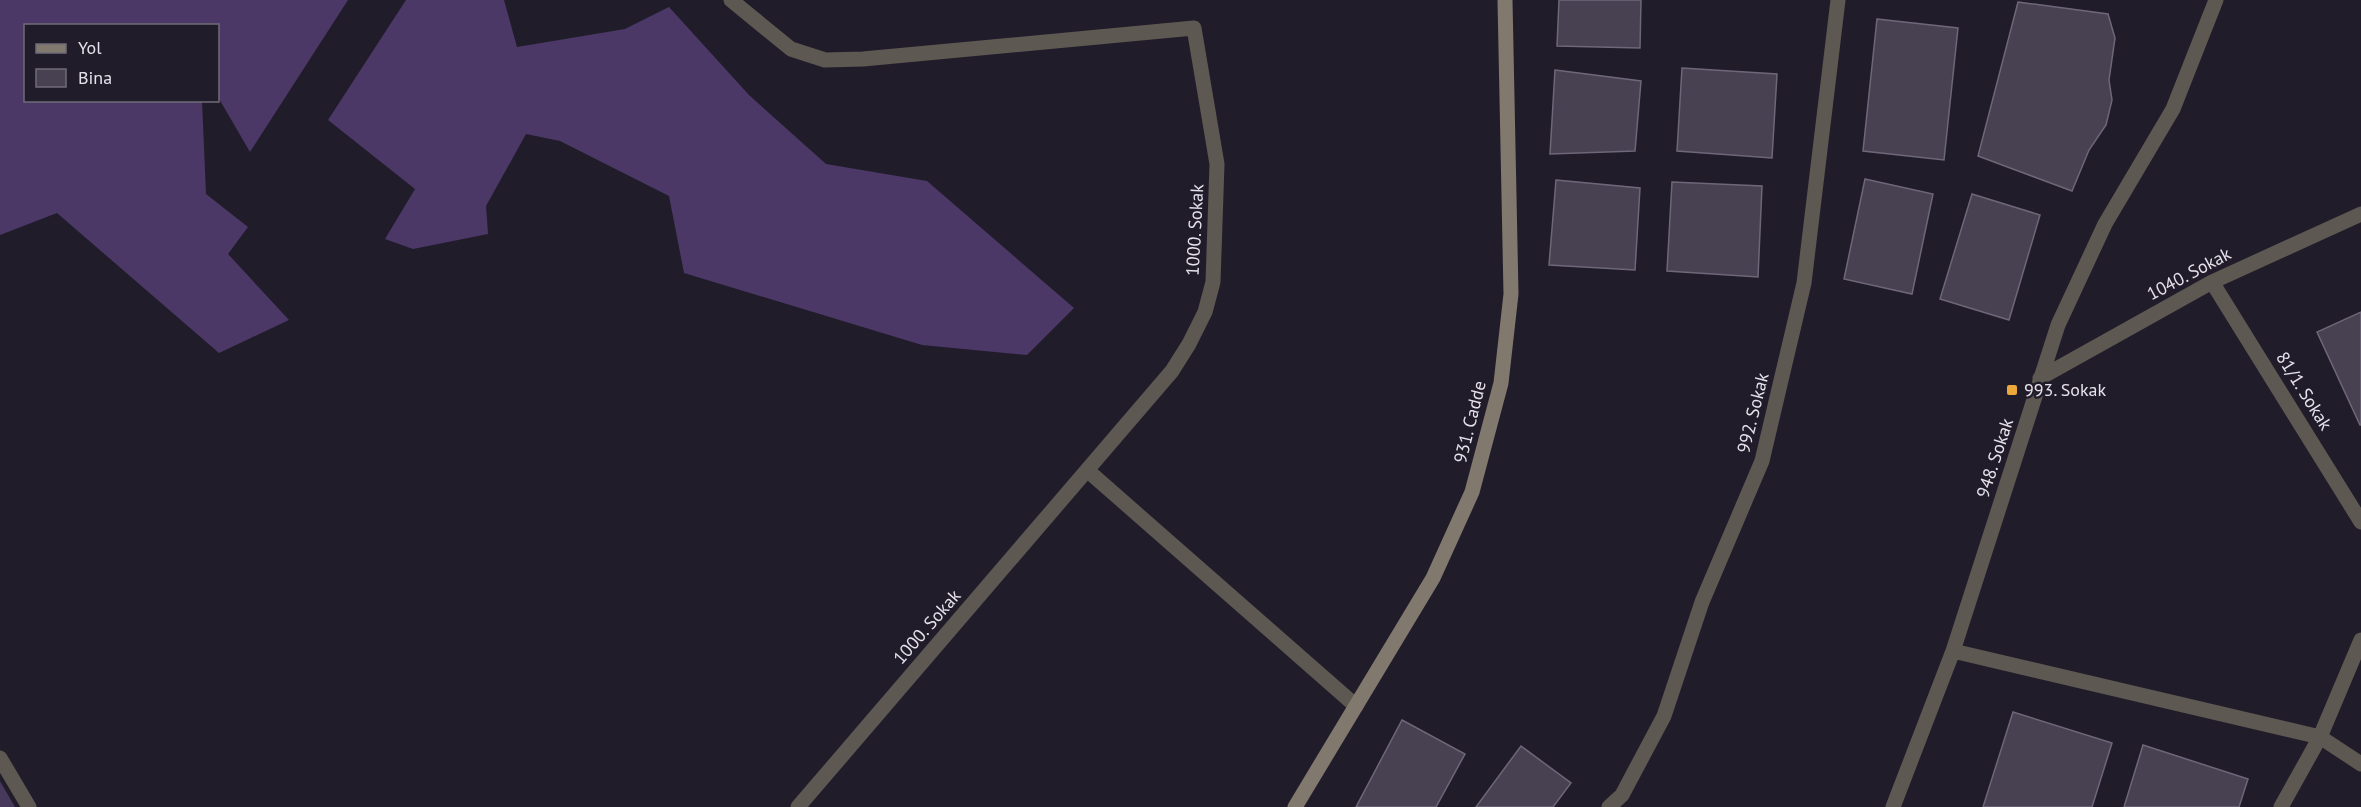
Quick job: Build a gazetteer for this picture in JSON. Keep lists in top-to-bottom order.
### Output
{
  "streets": {
    "main road": ["931. Cadde"],
    "street": [
      "1000. Sokak",
      "1040. Sokak",
      "81/1. Sokak",
      "992. Sokak",
      "948. Sokak"
    ]
  },
  "crossings": [
    ["1040. Sokak", "81/1. Sokak"],
    ["1040. Sokak", "948. Sokak"]
  ],
  "places": {
    "transit": ["993. Sokak"]
  },
  "legend": ["Yol", "Bina"]
}
